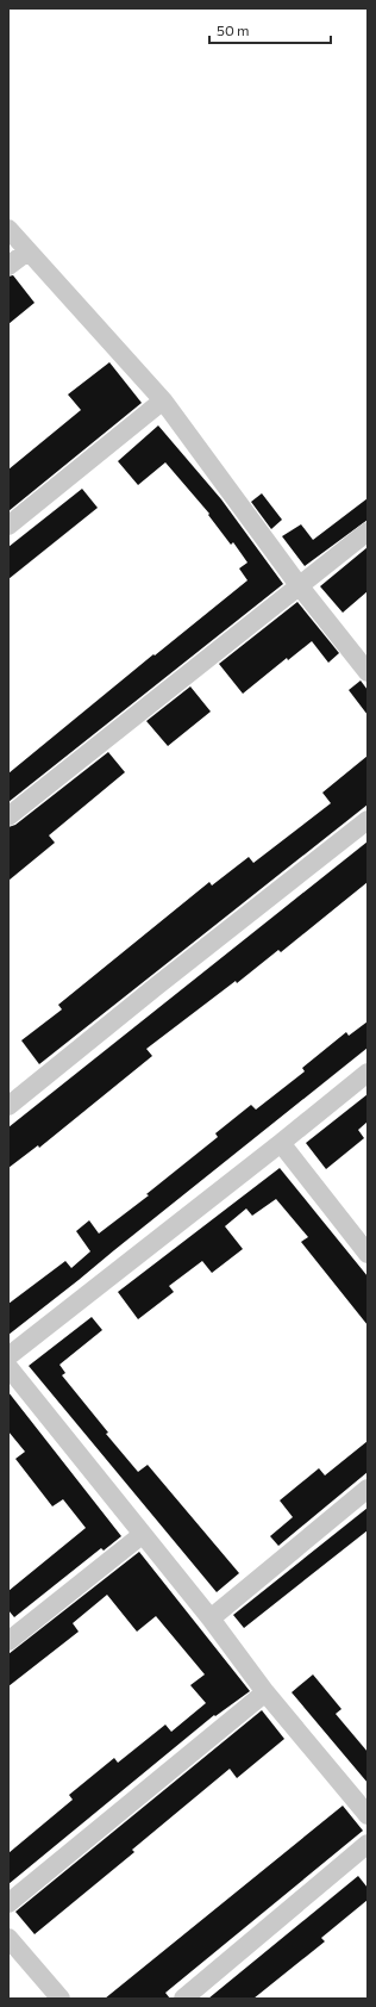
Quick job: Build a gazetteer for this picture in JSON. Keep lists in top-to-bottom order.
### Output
{
  "scale_bar": "50 m"
}
